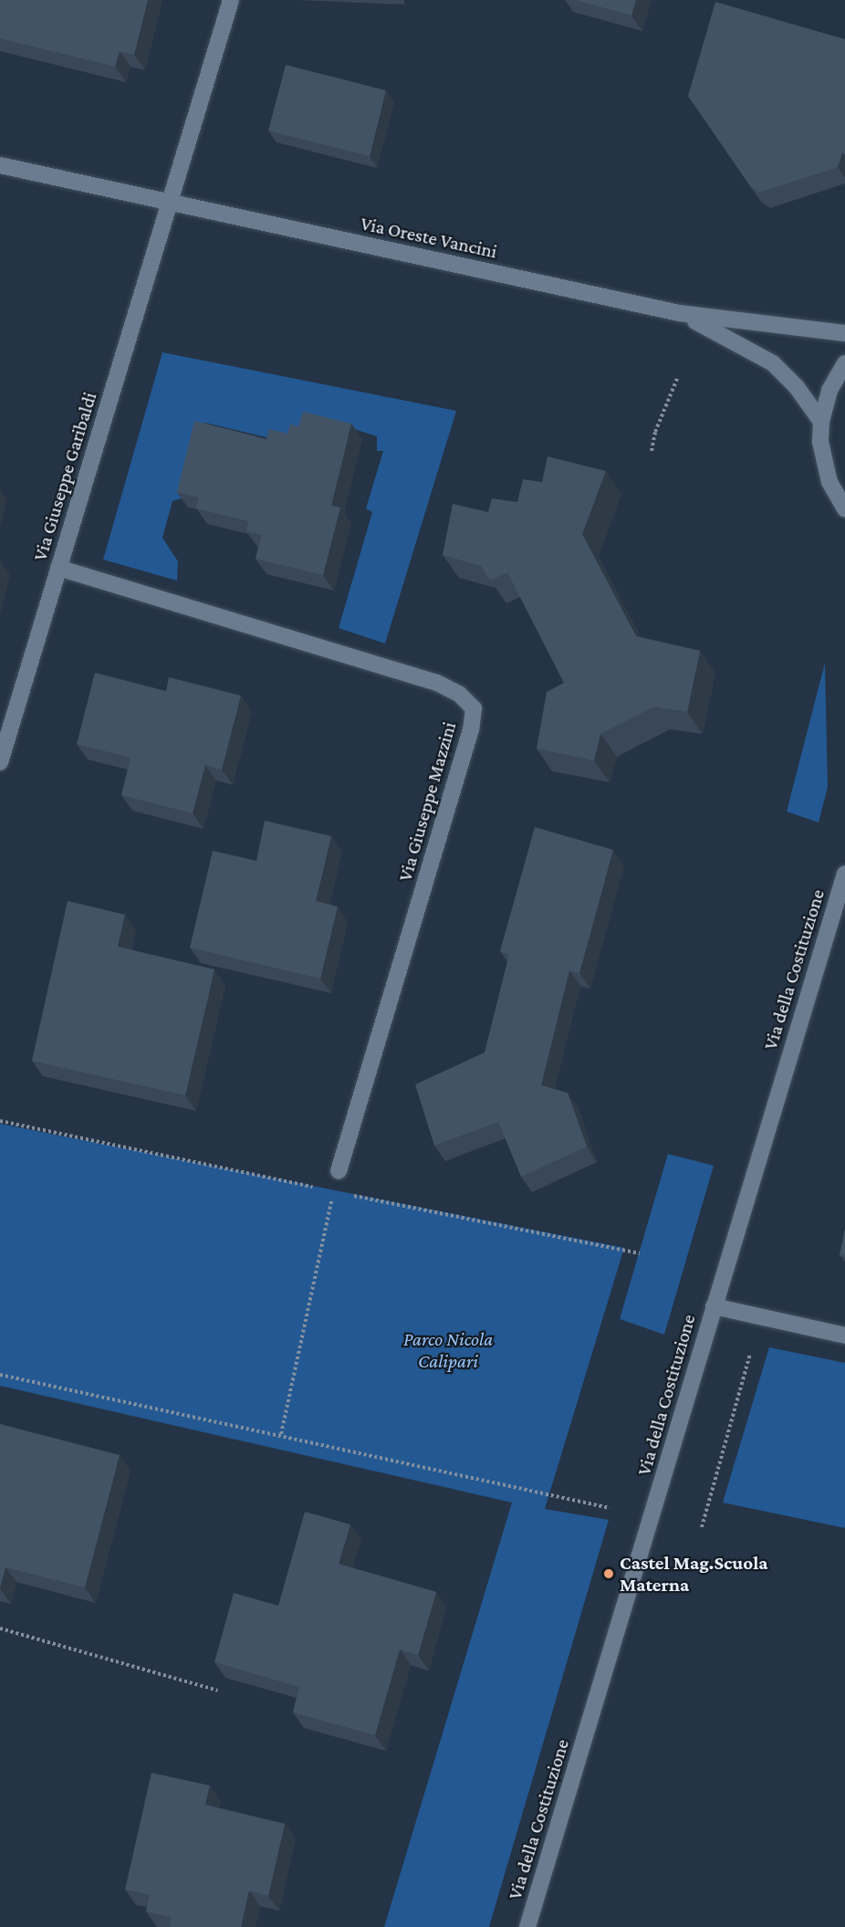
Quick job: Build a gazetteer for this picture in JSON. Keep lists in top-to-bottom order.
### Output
{
  "streets": {
    "street": [
      "Via Oreste Vancini",
      "Via Giuseppe Garibaldi",
      "Via Giuseppe Mazzini",
      "Via della Costituzione"
    ]
  },
  "crossings": [
    ["Via Oreste Vancini", "Via Giuseppe Garibaldi"],
    ["Via Giuseppe Garibaldi", "Via Giuseppe Mazzini"]
  ],
  "parks": ["Parco Nicola Calipari"],
  "places": ["Castel Mag.Scuola Materna"]
}
